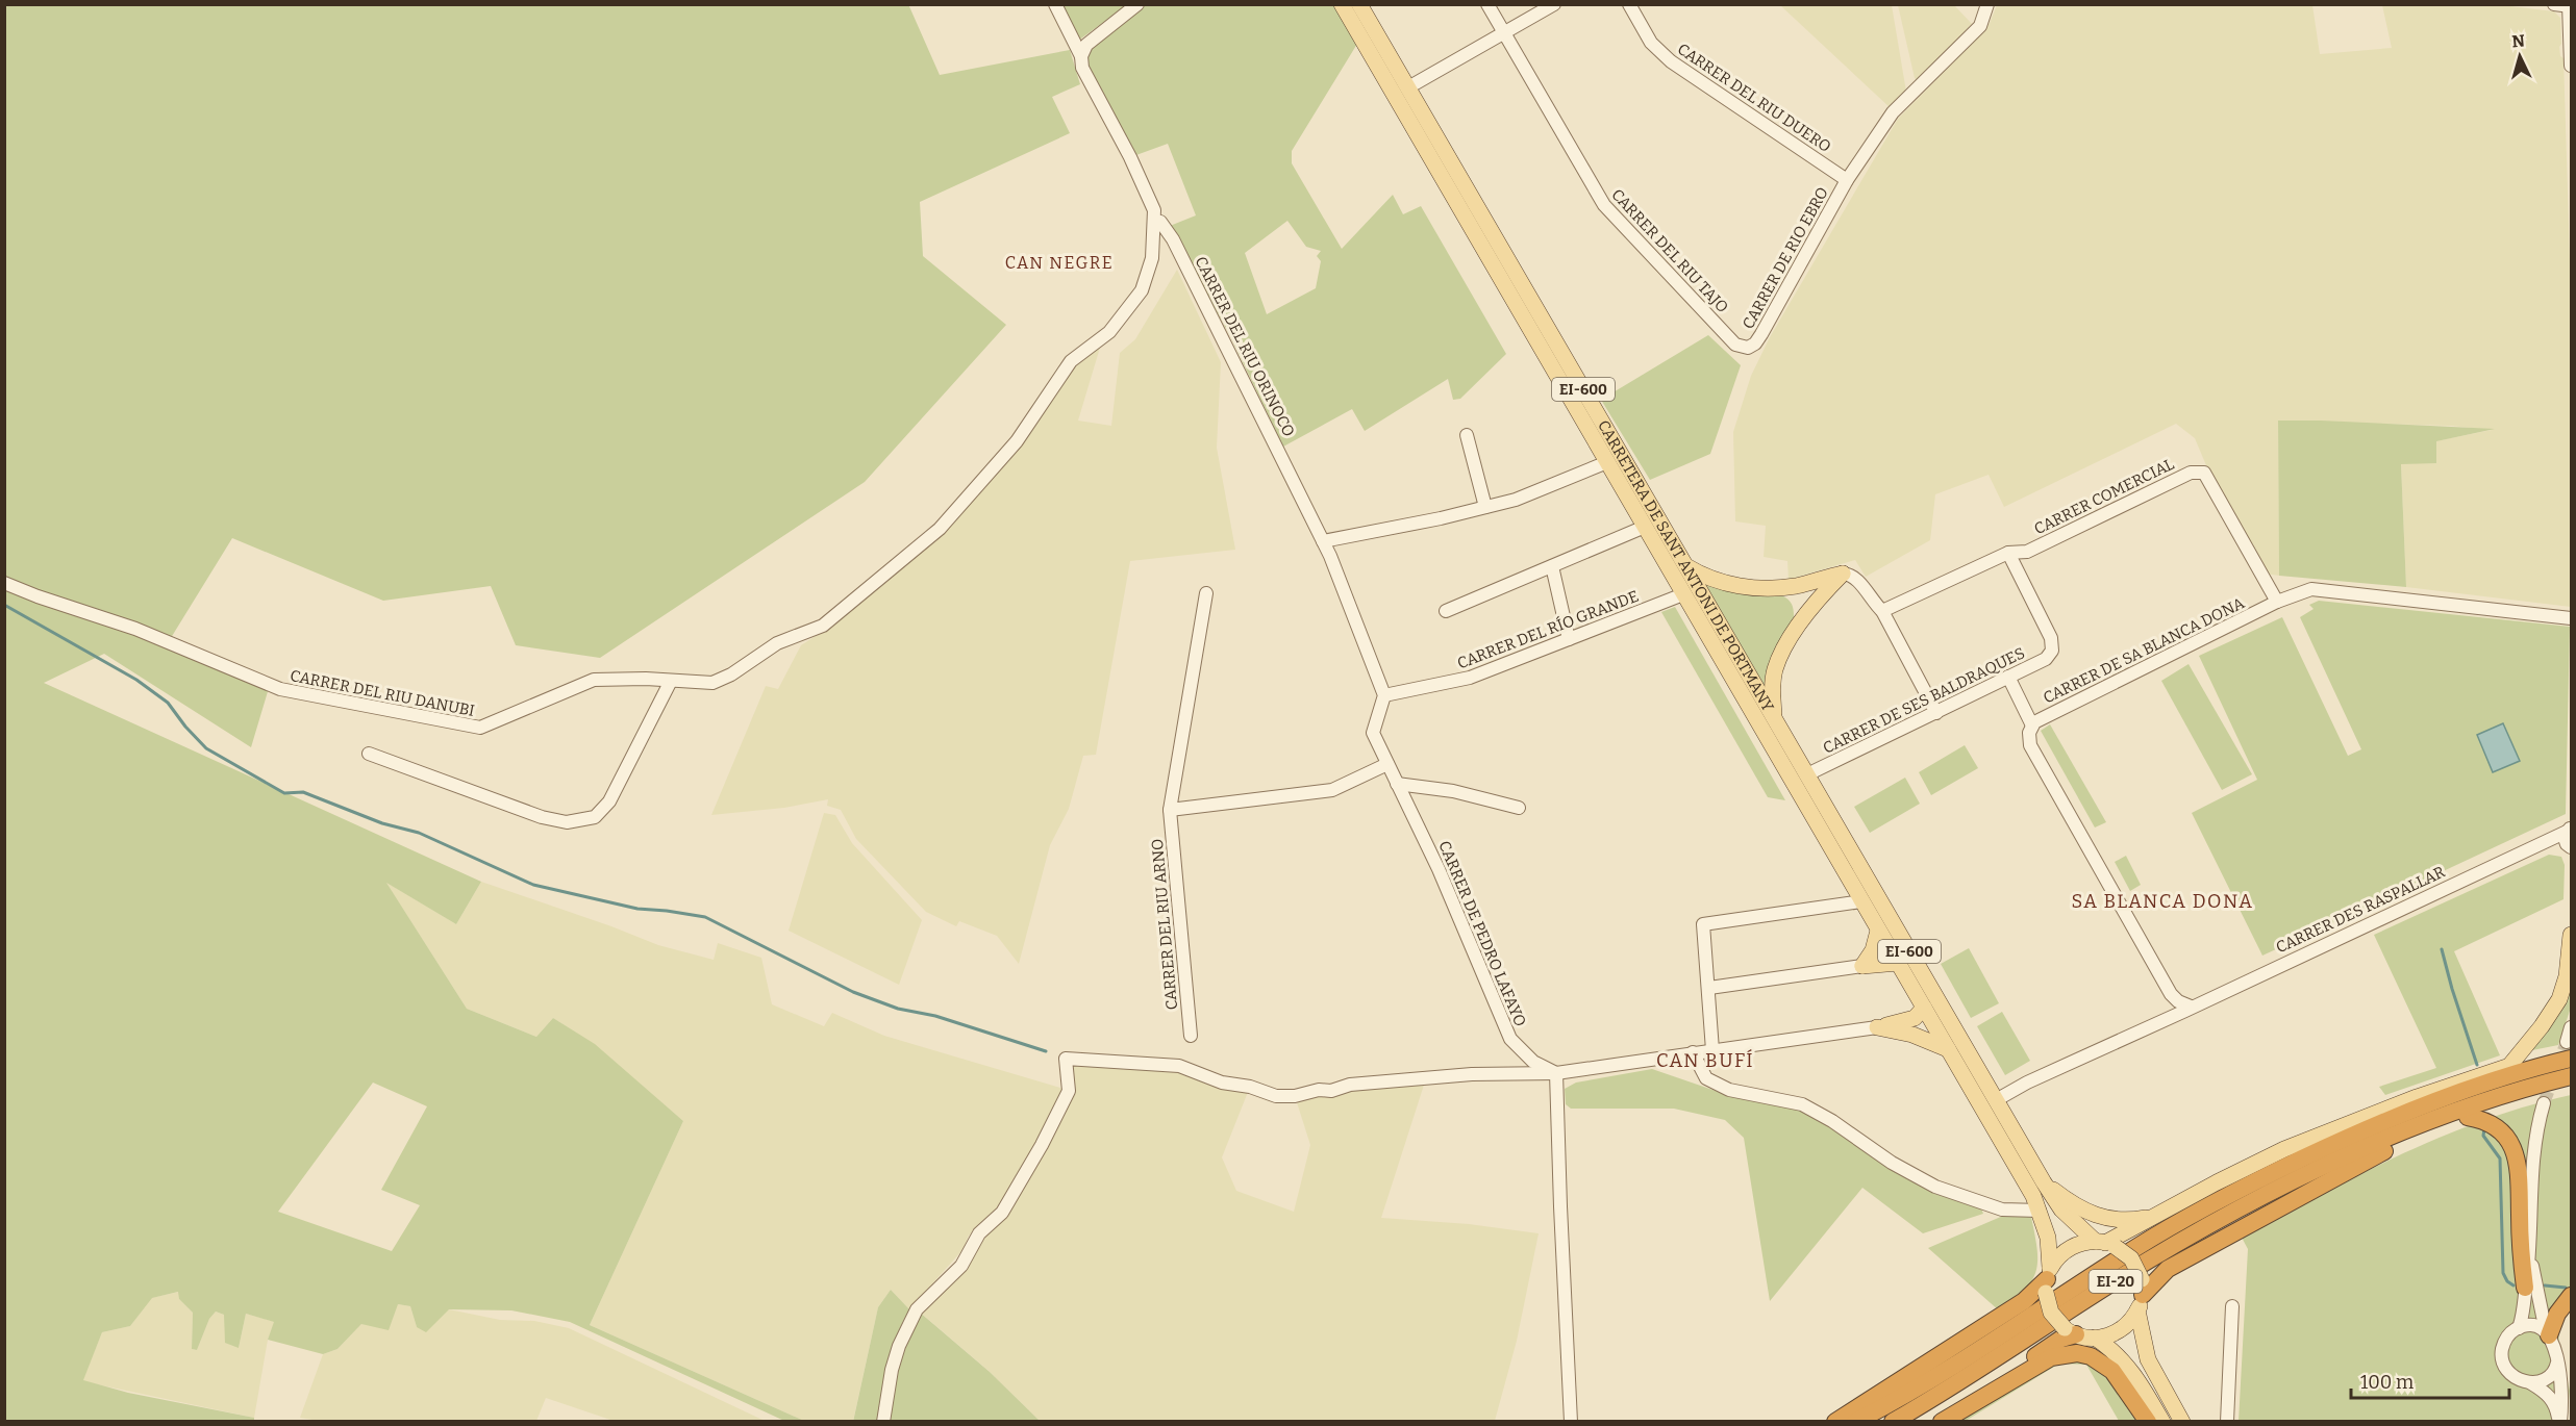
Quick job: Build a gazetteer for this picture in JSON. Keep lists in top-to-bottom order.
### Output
{
  "streets": {
    "highway": ["EI-20"],
    "main road": ["EI-600", "CARRETERA DE SANT ANTONI DE PORTMANY"],
    "street": [
      "CARRER DEL RIU DUERO",
      "CARRER DEL RIU TAJO",
      "CARRER DE RIO EBRO",
      "CARRER DEL RIU ORINOCO",
      "CARRER COMERCIAL",
      "CARRER DEL RÍO GRANDE",
      "CARRER DE SA BLANCA DONA",
      "CARRER DEL RIU DANUBI",
      "CARRER DE SES BALDRAQUES",
      "CARRER DES RASPALLAR",
      "CARRER DEL RIU ARNO",
      "CARRER DE PEDRO LAFAYO"
    ]
  },
  "crossings": [
    ["CARRER DEL RIU DUERO", "CARRER DE RIO EBRO"],
    ["CARRER DEL RIU TAJO", "CARRER DE RIO EBRO"],
    ["CARRER DEL RIU ORINOCO", "CARRER DEL RÍO GRANDE"],
    ["CARRER DEL RIU ORINOCO", "CARRER DEL RIU DANUBI"],
    ["CARRER DEL RIU ORINOCO", "CARRER DE PEDRO LAFAYO"],
    ["EI-600", "CARRETERA DE SANT ANTONI DE PORTMANY"],
    ["EI-600", "CARRER DES RASPALLAR"],
    ["CARRER COMERCIAL", "CARRER DE SA BLANCA DONA"],
    ["CARRER COMERCIAL", "CARRER DE SES BALDRAQUES"],
    ["CARRETERA DE SANT ANTONI DE PORTMANY", "CARRER DEL RÍO GRANDE"],
    ["CARRETERA DE SANT ANTONI DE PORTMANY", "CARRER DE SES BALDRAQUES"],
    ["CARRETERA DE SANT ANTONI DE PORTMANY", "CARRER DES RASPALLAR"],
    ["CARRER DEL RÍO GRANDE", "CARRER DE PEDRO LAFAYO"]
  ],
  "districts": ["CAN NEGRE", "SA BLANCA DONA", "CAN BUFÍ"],
  "scale_bar": "100 m",
  "north": "top"
}
